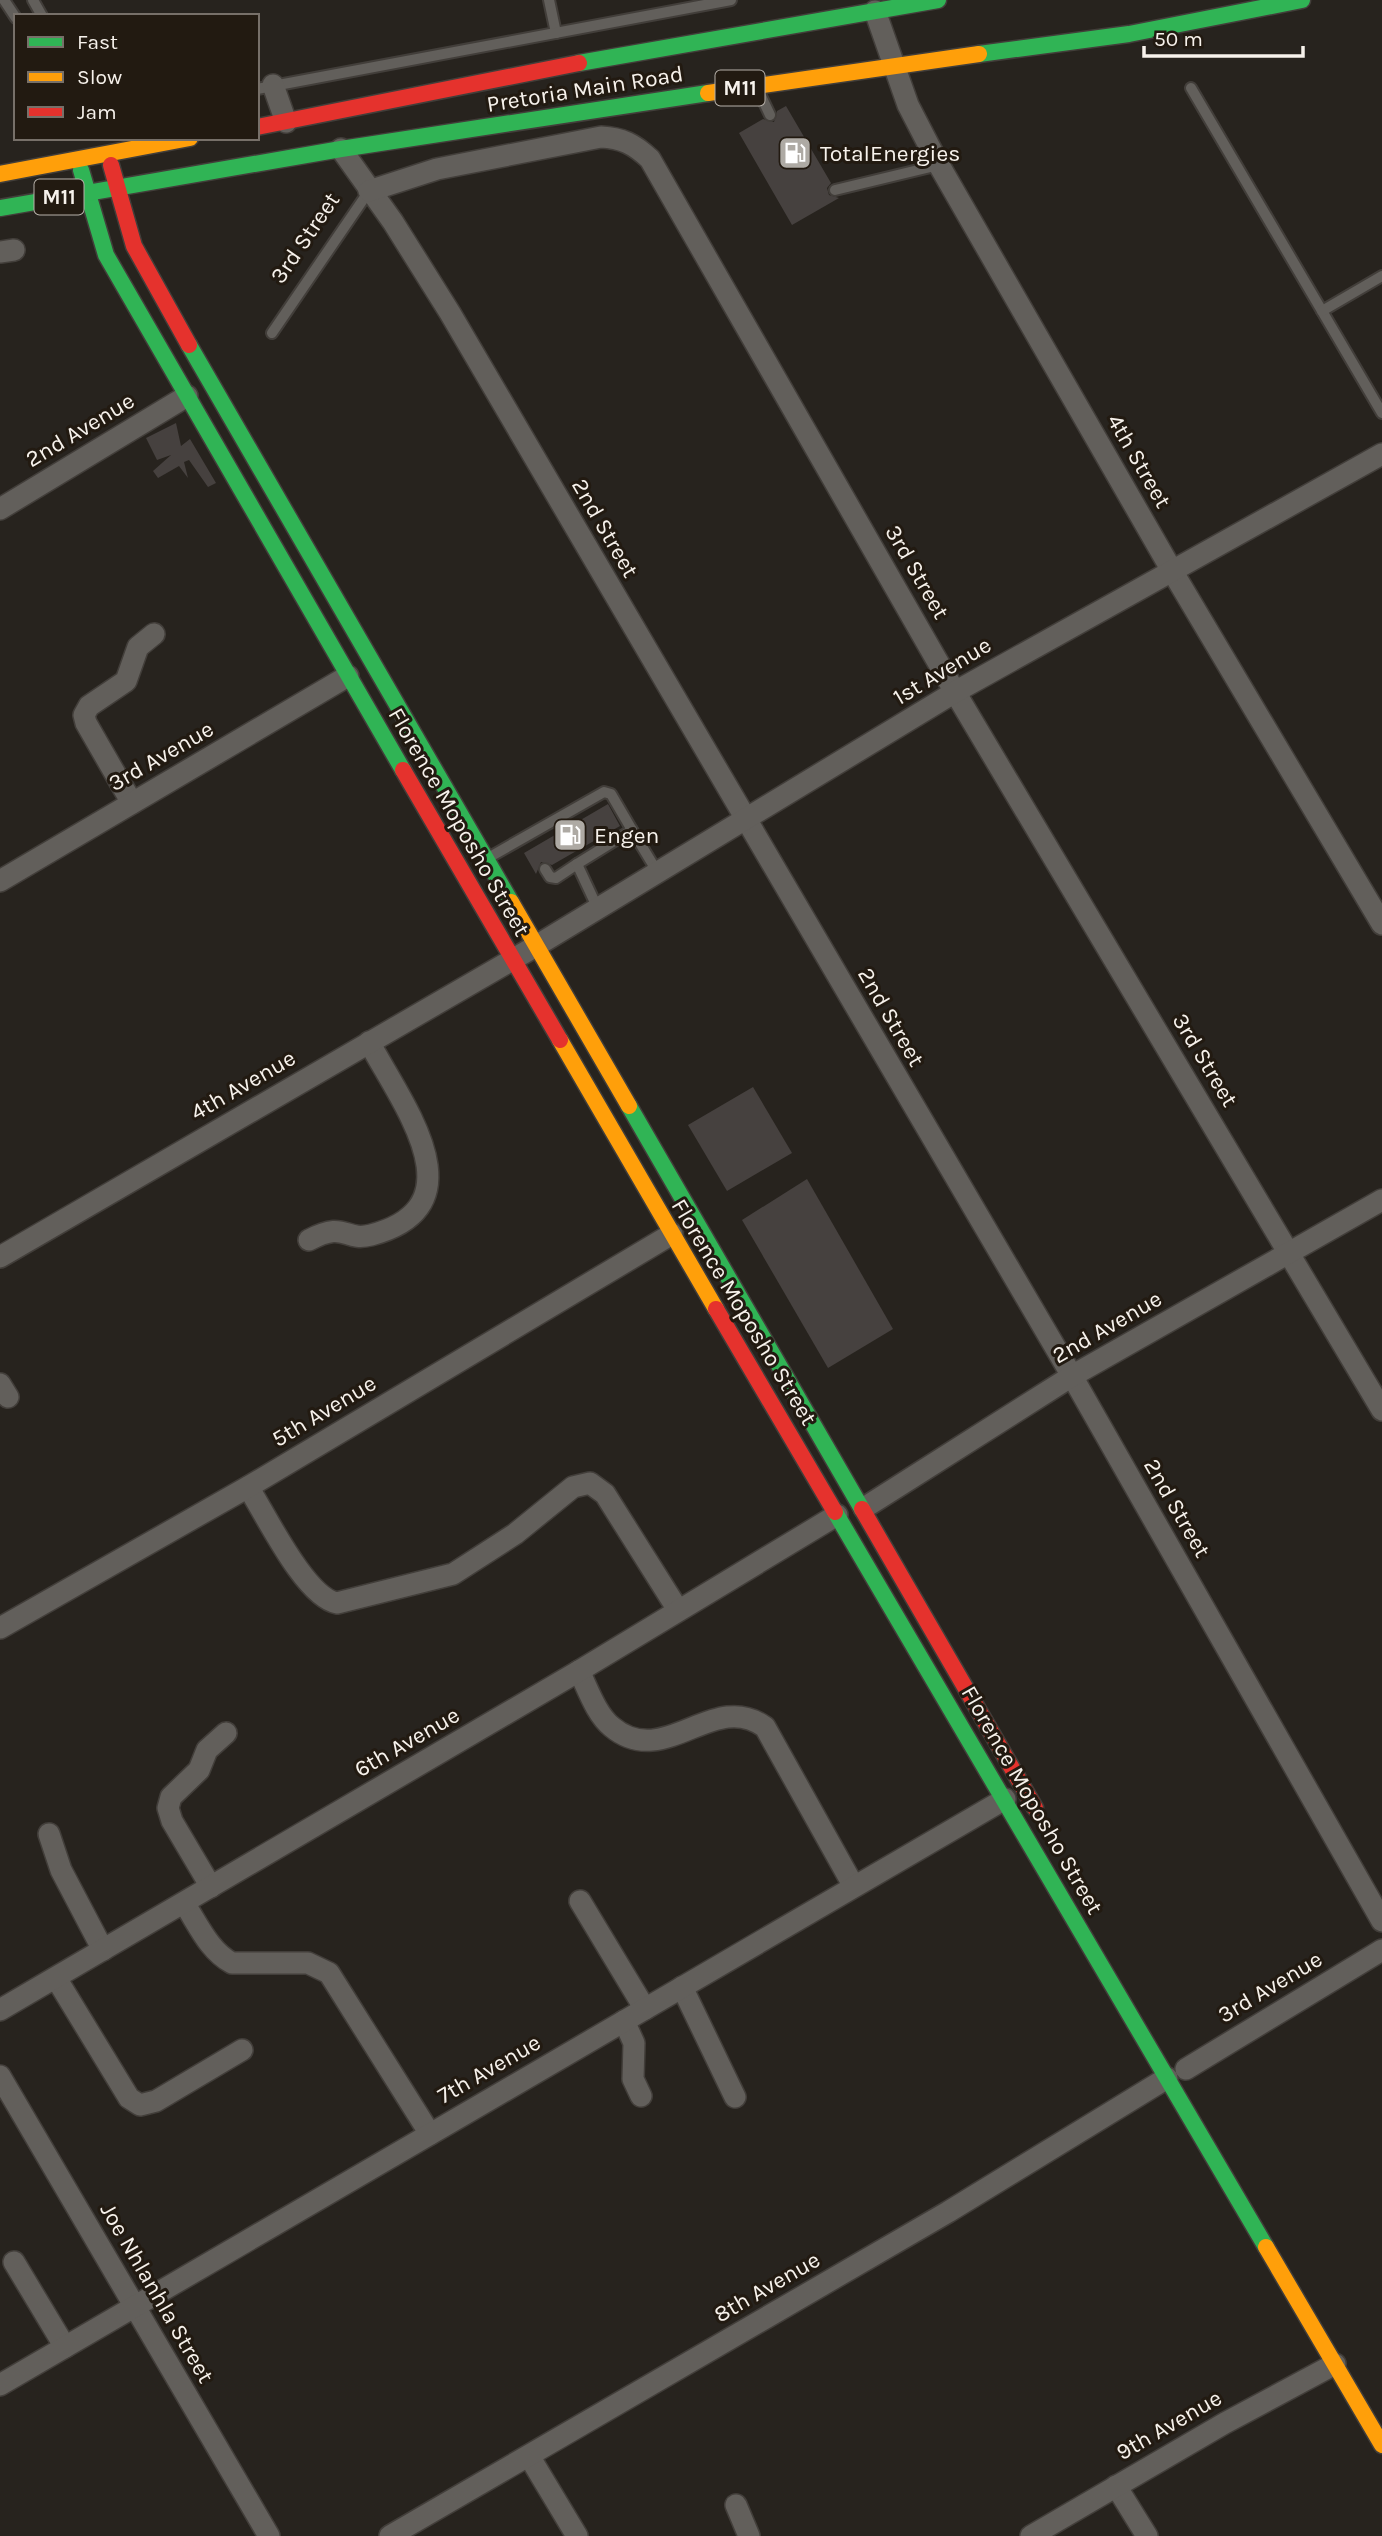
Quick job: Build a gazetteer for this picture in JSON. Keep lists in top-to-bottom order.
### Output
{
  "streets": {
    "street": [
      "M11",
      "Pretoria Main Road",
      "3rd Street",
      "2nd Avenue",
      "4th Street",
      "2nd Street",
      "1st Avenue",
      "3rd Avenue",
      "Florence Moposho Street",
      "4th Avenue",
      "5th Avenue",
      "6th Avenue",
      "7th Avenue",
      "8th Avenue",
      "Joe Nhlanhla Street",
      "9th Avenue"
    ]
  },
  "crossings": [
    ["M11", "Florence Moposho Street"],
    ["Pretoria Main Road", "4th Street"],
    ["Pretoria Main Road", "2nd Street"],
    ["Pretoria Main Road", "Florence Moposho Street"],
    ["3rd Street", "2nd Avenue"],
    ["3rd Street", "2nd Street"],
    ["3rd Street", "1st Avenue"],
    ["2nd Avenue", "2nd Street"],
    ["2nd Avenue", "Florence Moposho Street"],
    ["4th Street", "1st Avenue"],
    ["2nd Street", "1st Avenue"],
    ["1st Avenue", "Florence Moposho Street"],
    ["1st Avenue", "4th Avenue"],
    ["3rd Avenue", "Florence Moposho Street"],
    ["3rd Avenue", "8th Avenue"],
    ["Florence Moposho Street", "4th Avenue"],
    ["Florence Moposho Street", "5th Avenue"],
    ["Florence Moposho Street", "6th Avenue"],
    ["Florence Moposho Street", "7th Avenue"],
    ["Florence Moposho Street", "8th Avenue"],
    ["Florence Moposho Street", "9th Avenue"],
    ["7th Avenue", "Joe Nhlanhla Street"]
  ],
  "places": {
    "fuel station": ["TotalEnergies", "Engen"]
  },
  "legend": ["Fast", "Slow", "Jam"],
  "scale_bar": "50 m"
}
